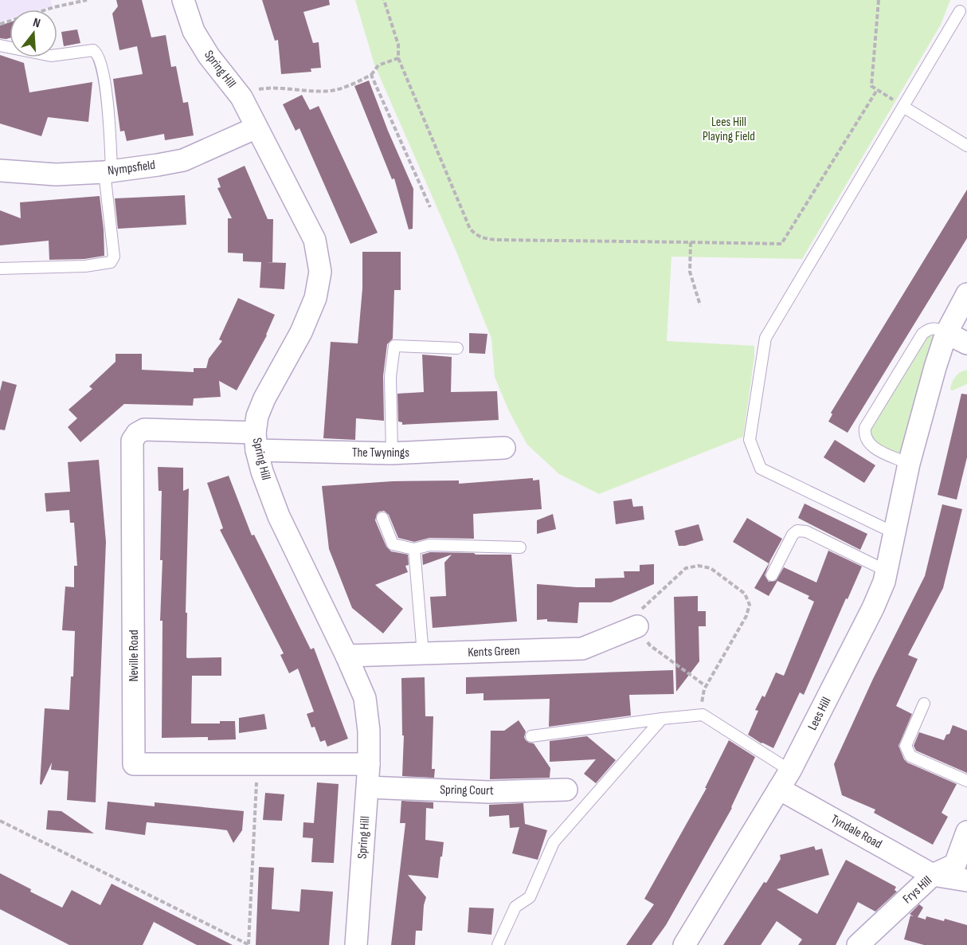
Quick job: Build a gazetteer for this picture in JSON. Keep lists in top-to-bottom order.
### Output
{
  "streets": {
    "street": [
      "Spring Hill",
      "Nympsfield",
      "The Twynings",
      "Kents Green",
      "Neville Road",
      "Lees Hill",
      "Spring Court",
      "Tyndale Road",
      "Frys Hill"
    ]
  },
  "crossings": [
    ["Spring Hill", "Nympsfield"],
    ["Spring Hill", "The Twynings"],
    ["Spring Hill", "Kents Green"],
    ["Spring Hill", "Neville Road"],
    ["Spring Hill", "Spring Court"],
    ["The Twynings", "Neville Road"],
    ["Lees Hill", "Tyndale Road"],
    ["Tyndale Road", "Frys Hill"]
  ],
  "parks": ["Lees Hill Playing Field"],
  "north": "top"
}
